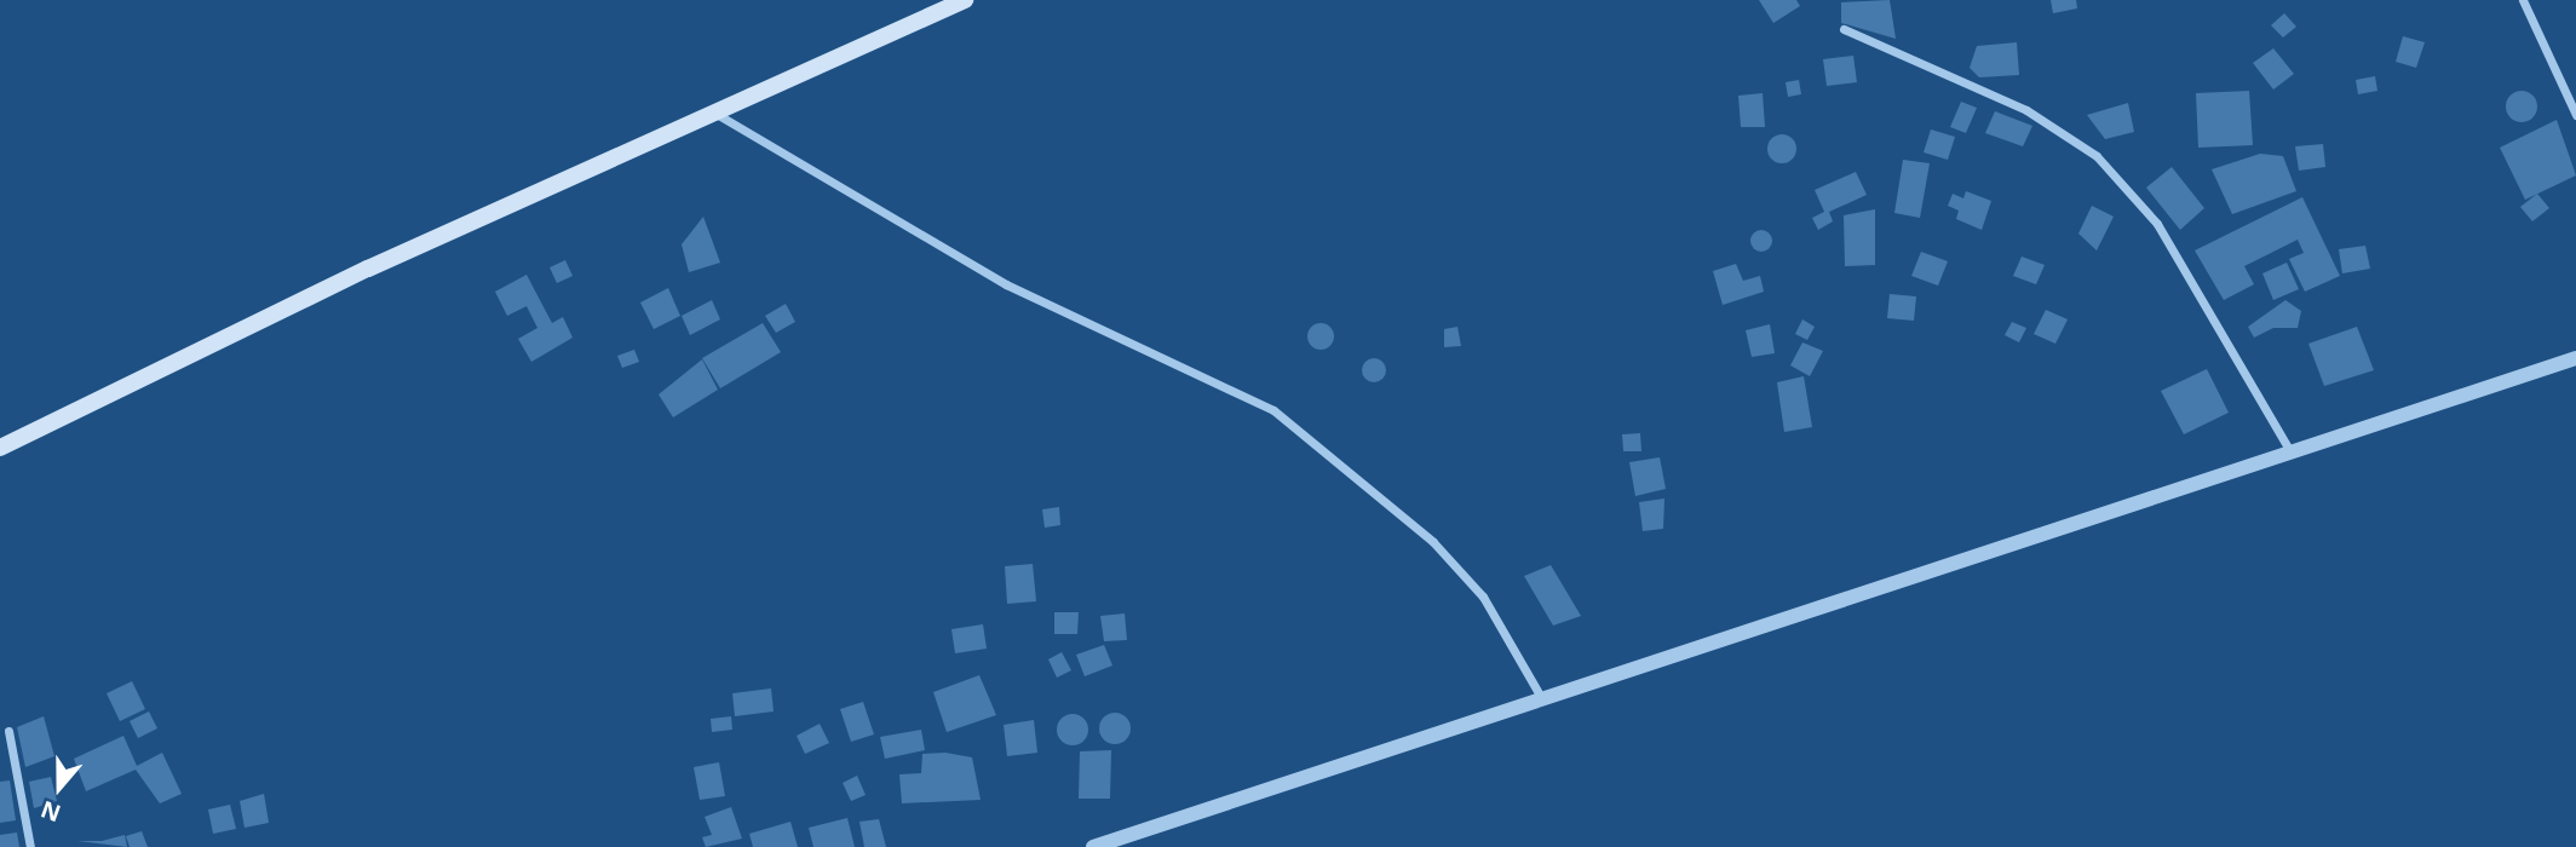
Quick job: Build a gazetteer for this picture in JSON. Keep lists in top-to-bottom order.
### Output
{
  "north": "bottom"
}
